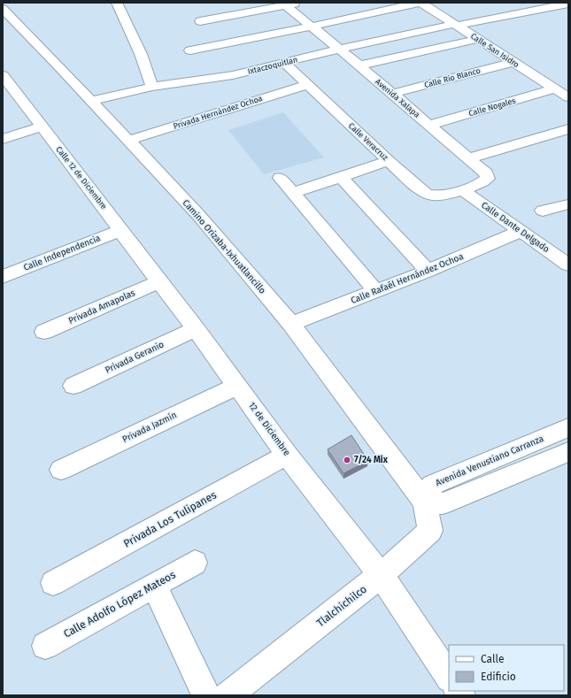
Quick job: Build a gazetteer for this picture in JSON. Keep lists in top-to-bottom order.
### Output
{
  "streets": {
    "street": [
      "Calle San Isidro",
      "Ixtaczoquitlan",
      "Calle Río Blanco",
      "Avenida Xalapa",
      "Calle Nogales",
      "Privada Hernández Ochoa",
      "Calle Veracruz",
      "Calle 12 de Diciembre",
      "Calle Dante Delgado",
      "Camino Orizaba-Ixhuatlancillo",
      "Calle Independencia",
      "Calle Rafaél Hernández Ochoa",
      "Privada Amapolas",
      "Privada Geranio",
      "Privada Jazmín",
      "12 de Diciembre",
      "Avenida Venustiano Carranza",
      "Privada Los Tulipanes",
      "Calle Adolfo López Mateos",
      "Tlalchichilco"
    ]
  },
  "crossings": [
    ["Calle San Isidro", "Ixtaczoquitlan"],
    ["Calle San Isidro", "Calle Río Blanco"],
    ["Calle San Isidro", "Calle Nogales"],
    ["Ixtaczoquitlan", "Avenida Xalapa"],
    ["Ixtaczoquitlan", "Calle Veracruz"],
    ["Ixtaczoquitlan", "Camino Orizaba-Ixhuatlancillo"],
    ["Calle Río Blanco", "Avenida Xalapa"],
    ["Avenida Xalapa", "Calle Nogales"],
    ["Avenida Xalapa", "Calle Veracruz"],
    ["Avenida Xalapa", "Calle Dante Delgado"],
    ["Privada Hernández Ochoa", "Calle Veracruz"],
    ["Privada Hernández Ochoa", "Camino Orizaba-Ixhuatlancillo"],
    ["Calle Veracruz", "Calle Dante Delgado"],
    ["Calle 12 de Diciembre", "Calle Independencia"],
    ["Calle 12 de Diciembre", "Privada Amapolas"],
    ["Calle 12 de Diciembre", "12 de Diciembre"],
    ["Calle Dante Delgado", "Calle Rafaél Hernández Ochoa"],
    ["Camino Orizaba-Ixhuatlancillo", "Calle Rafaél Hernández Ochoa"],
    ["Camino Orizaba-Ixhuatlancillo", "Avenida Venustiano Carranza"],
    ["Camino Orizaba-Ixhuatlancillo", "Tlalchichilco"],
    ["Privada Amapolas", "12 de Diciembre"],
    ["Privada Geranio", "12 de Diciembre"],
    ["Privada Jazmín", "12 de Diciembre"],
    ["12 de Diciembre", "Privada Los Tulipanes"],
    ["12 de Diciembre", "Tlalchichilco"],
    ["Avenida Venustiano Carranza", "Tlalchichilco"]
  ],
  "places": ["7/24 Mix"],
  "legend": ["Calle", "Edificio"]
}
